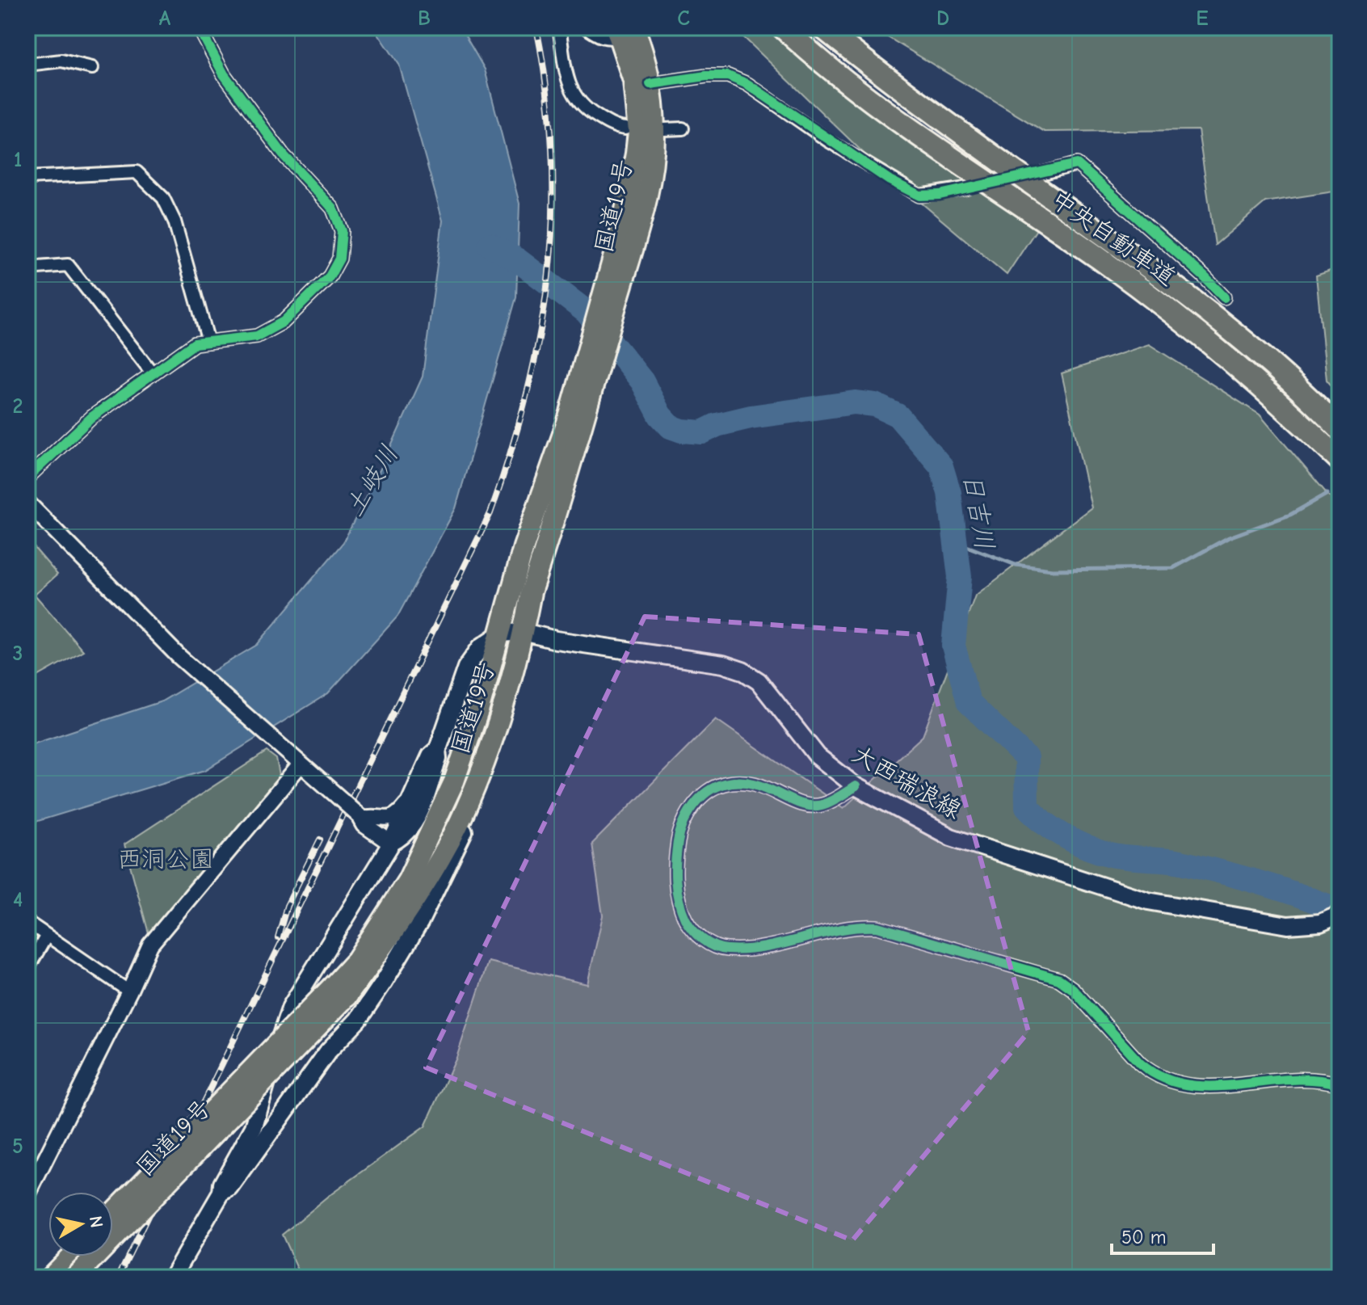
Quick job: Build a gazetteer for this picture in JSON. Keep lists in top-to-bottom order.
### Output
{
  "streets": {
    "highway": ["国道19号", "中央自動車道"],
    "main road": ["大西瑞浪線"]
  },
  "crossings": [
    ["国道19号", "大西瑞浪線"]
  ],
  "water": ["土岐川", "日吉川"],
  "parks": ["西洞公園"],
  "scale_bar": "50 m",
  "north": "right",
  "grid": {
    "columns": [
      "A",
      "B",
      "C",
      "D",
      "E"
    ],
    "rows": [
      "1",
      "2",
      "3",
      "4",
      "5"
    ]
  }
}
